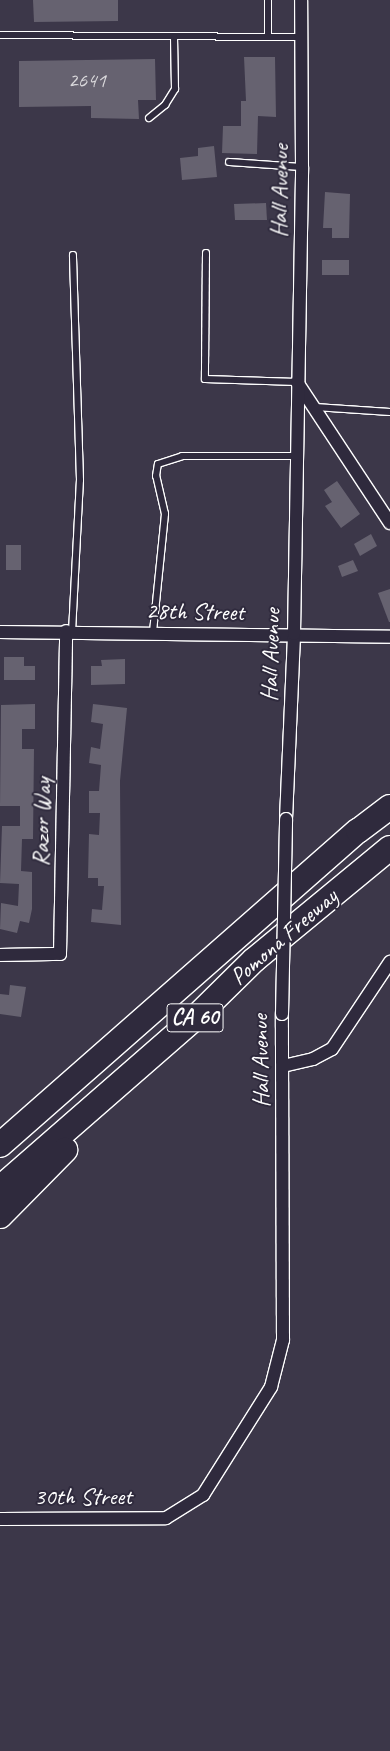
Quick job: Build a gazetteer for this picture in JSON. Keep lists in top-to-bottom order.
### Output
{
  "streets": {
    "highway": ["Pomona Freeway", "CA 60"],
    "street": [
      "Hall Avenue",
      "28th Street",
      "Razor Way",
      "30th Street"
    ]
  },
  "crossings": [
    ["Hall Avenue", "28th Street"],
    ["Hall Avenue", "30th Street"],
    ["28th Street", "Razor Way"]
  ],
  "house_numbers": ["2641"]
}
